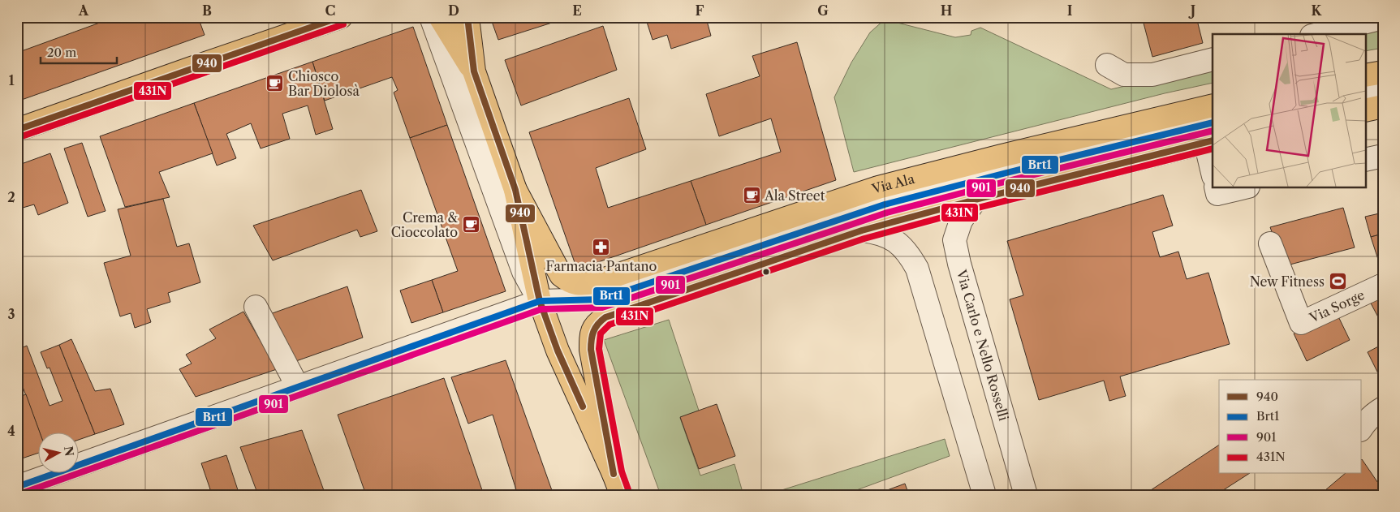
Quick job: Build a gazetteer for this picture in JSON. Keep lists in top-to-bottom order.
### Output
{
  "streets": {
    "main road": ["Via Ala"],
    "street": ["Via Sorge", "Via Carlo e Nello Rosselli"]
  },
  "places": {
    "cafe": ["Chiosco Bar Diolosà", "Ala Street", "Crema & Cioccolato"],
    "pharmacy": ["Farmacia Pantano"],
    "sports": ["New Fitness"]
  },
  "lines": [
    "transit line 940",
    "transit line 431N",
    "transit line Brt1",
    "transit line 901"
  ],
  "legend": [
    "940",
    "Brt1",
    "901",
    "431N"
  ],
  "scale_bar": "20 m",
  "north": "right",
  "grid": {
    "columns": [
      "A",
      "B",
      "C",
      "D",
      "E",
      "F",
      "G",
      "H",
      "I",
      "J",
      "K"
    ],
    "rows": [
      "1",
      "2",
      "3",
      "4"
    ]
  }
}
